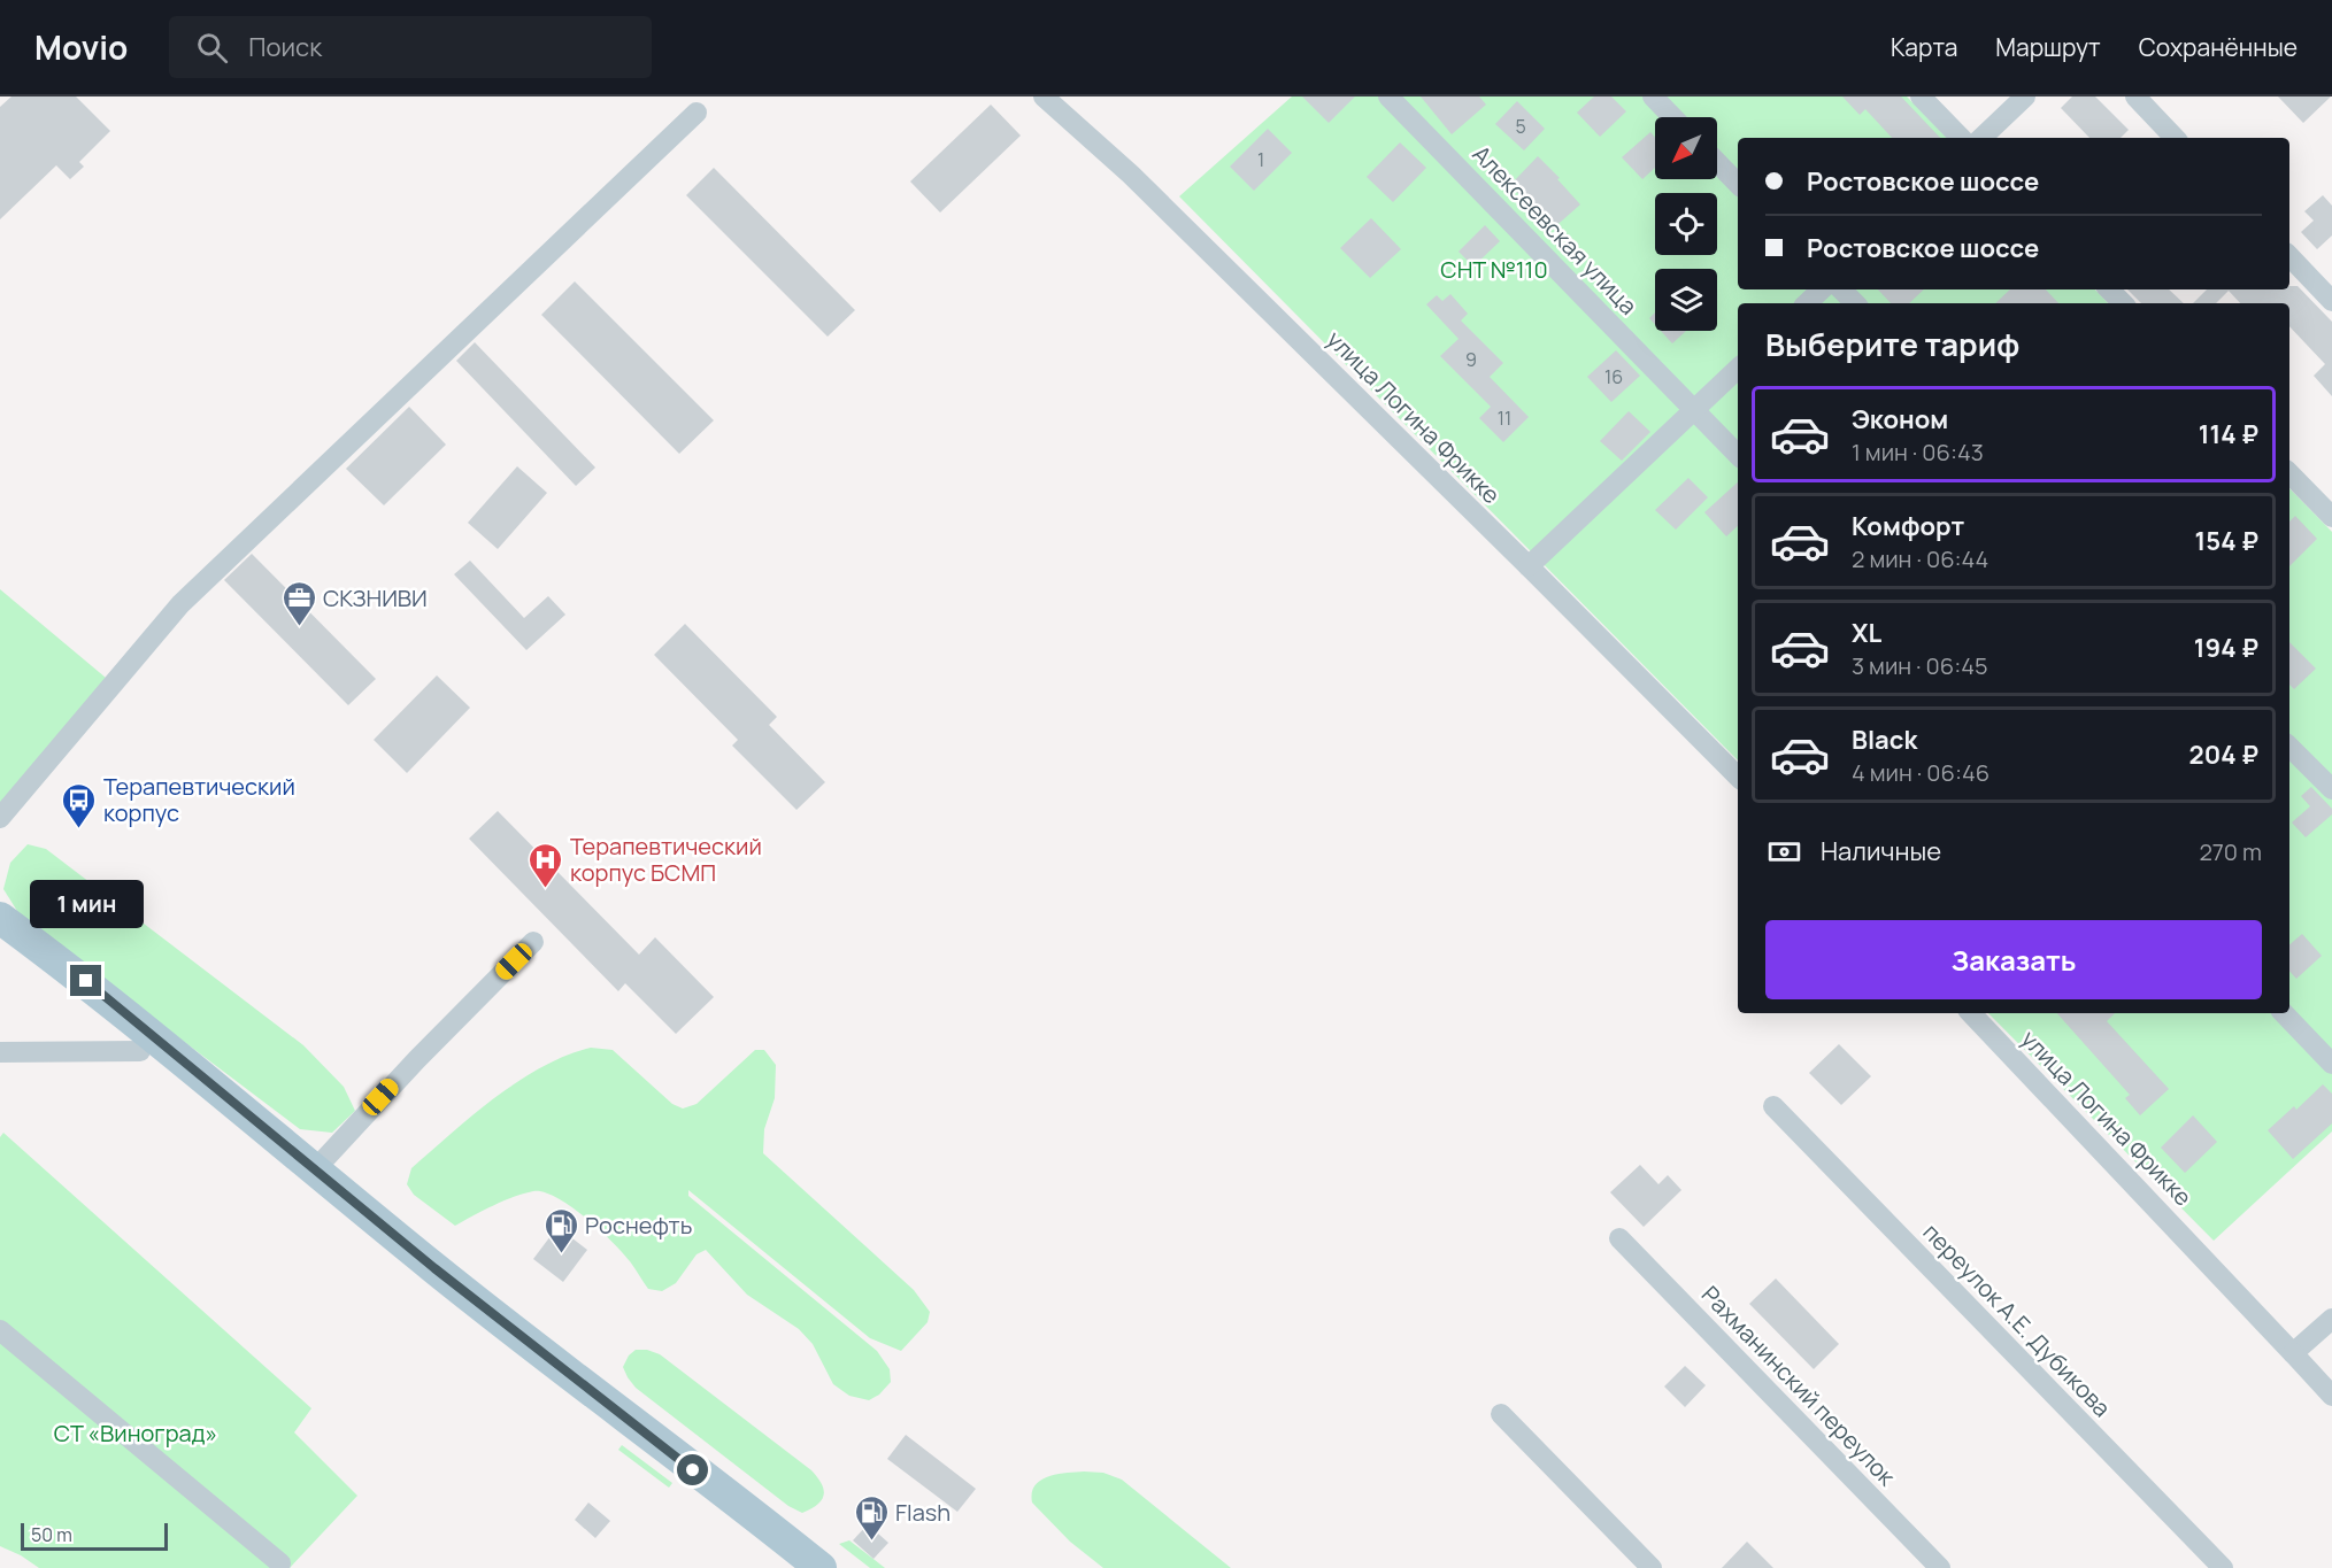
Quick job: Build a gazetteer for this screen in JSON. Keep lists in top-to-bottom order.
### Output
{
  "streets": {
    "street": [
      "Алексеевская улица",
      "улица Логина Фрикке",
      "переулок А.Е. Дубикова",
      "Рахманинский переулок"
    ]
  },
  "parks": ["СНТ №110", "СТ «Виноград»"],
  "places": {
    "office": ["СКЗНИВИ"],
    "bus stop": ["Терапевтический корпус"],
    "hospital": ["Терапевтический корпус БСМП"],
    "fuel station": ["Роснефть", "Flash"]
  },
  "house_numbers": [
    "5",
    "1",
    "9",
    "16",
    "11"
  ],
  "scale_bar": "50 m",
  "north": "bottom left",
  "page": {
    "header": "Movio",
    "search": "Поиск",
    "nav": ["Карта", "Маршрут", "Сохранённые"],
    "banner": ["Ростовское шоссе", "Ростовское шоссе"],
    "heading": "Выберите тариф",
    "list": [
      {
        "name": "Эконом",
        "note": "1 мин · 06:43",
        "value": "114 ₽"
      },
      {
        "name": "Комфорт",
        "note": "2 мин · 06:44",
        "value": "154 ₽"
      },
      {
        "name": "XL",
        "note": "3 мин · 06:45",
        "value": "194 ₽"
      },
      {
        "name": "Black",
        "note": "4 мин · 06:46",
        "value": "204 ₽"
      }
    ],
    "pay": ["Наличные", "270 m"],
    "bubble": "1 мин",
    "buttons": "Заказать",
    "scale": "50 m"
  }
}
